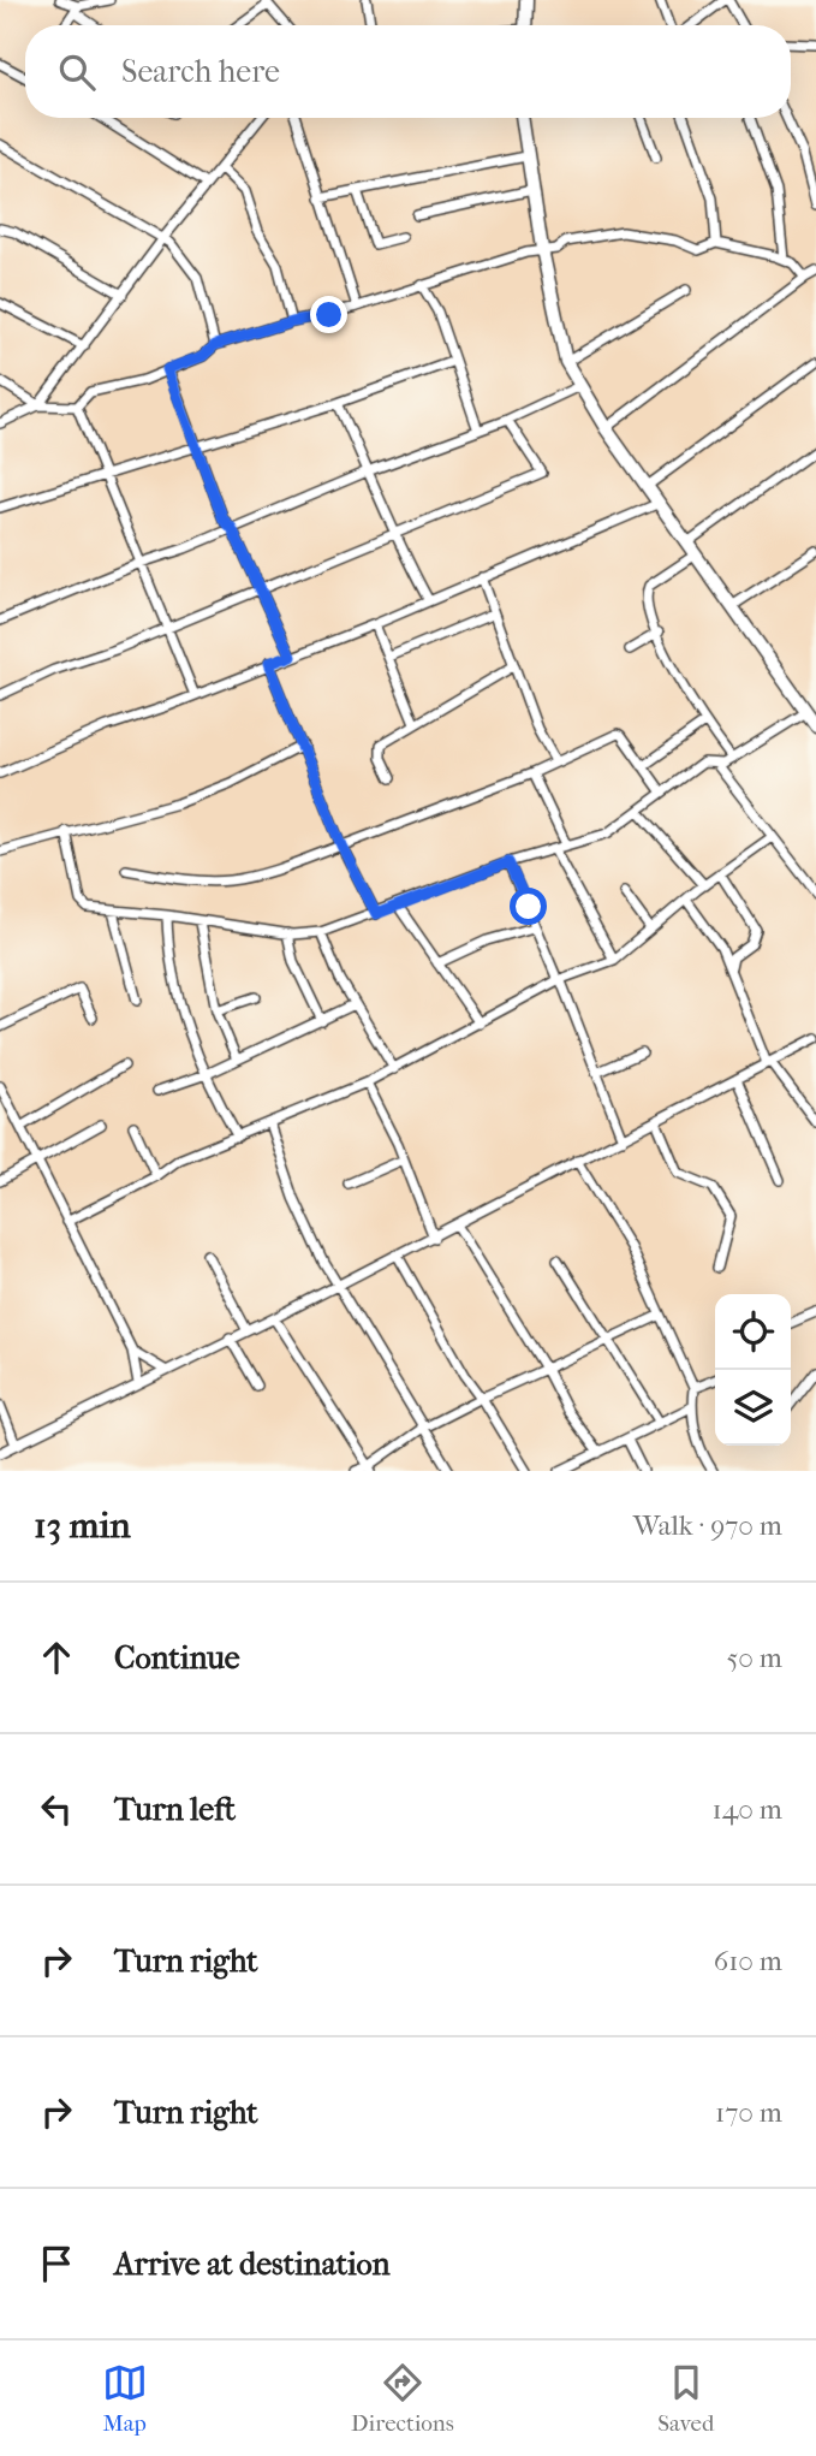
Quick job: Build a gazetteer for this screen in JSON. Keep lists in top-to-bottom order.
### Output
{
  "page": {
    "search": "Search here",
    "heading": ["13 min", "Walk · 970 m"],
    "list": [
      ["Continue", "50 m"],
      ["Turn left", "140 m"],
      ["Turn right", "610 m"],
      ["Turn right", "170 m"],
      "Arrive at destination"
    ],
    "nav": ["Map", "Directions", "Saved"]
  }
}
